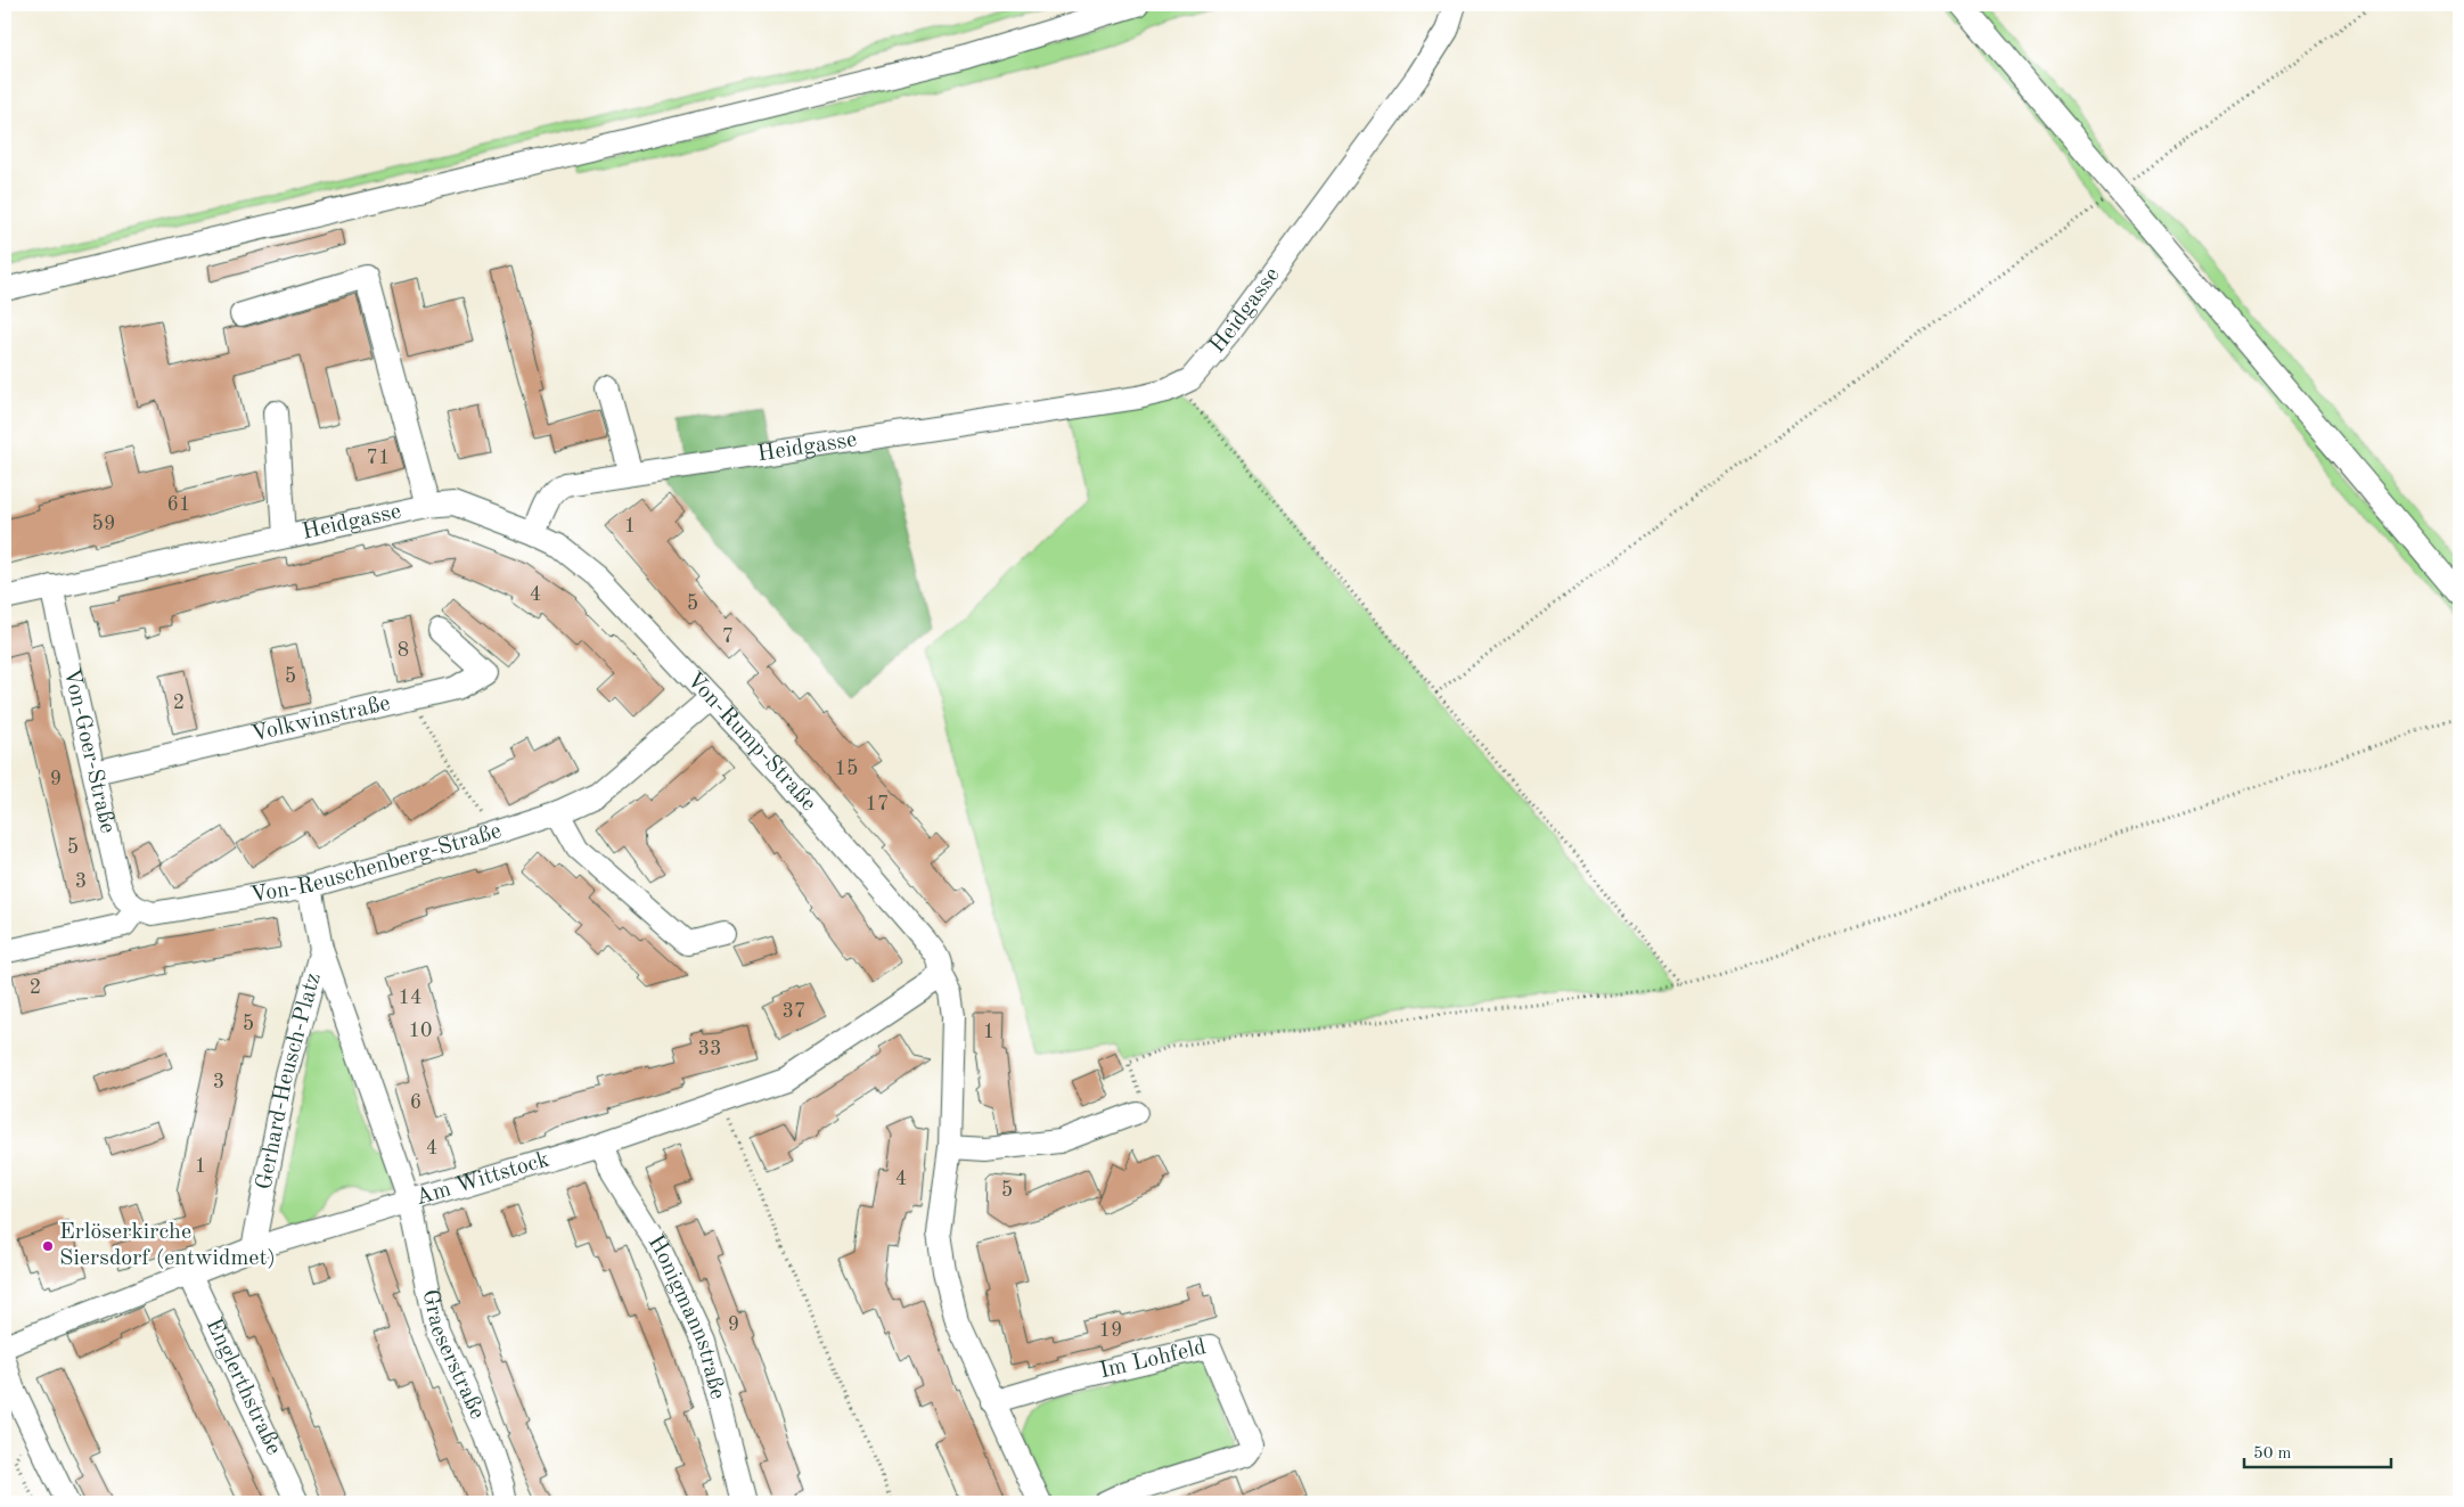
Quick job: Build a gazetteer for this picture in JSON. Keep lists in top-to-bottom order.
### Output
{
  "streets": {
    "street": [
      "Heidgasse",
      "Volkwinstraße",
      "Von-Rump-Straße",
      "Von-Goer-Straße",
      "Von-Reuschenberg-Straße",
      "Gerhard-Heusch-Platz",
      "Am Wittstock",
      "Honigmannstraße",
      "Graeserstraße",
      "Im Lohfeld",
      "Englerthstraße"
    ]
  },
  "crossings": [
    ["Heidgasse", "Von-Rump-Straße"],
    ["Heidgasse", "Von-Goer-Straße"],
    ["Volkwinstraße", "Von-Goer-Straße"],
    ["Von-Rump-Straße", "Von-Reuschenberg-Straße"],
    ["Von-Rump-Straße", "Am Wittstock"],
    ["Von-Goer-Straße", "Von-Reuschenberg-Straße"],
    ["Von-Reuschenberg-Straße", "Gerhard-Heusch-Platz"],
    ["Gerhard-Heusch-Platz", "Am Wittstock"],
    ["Gerhard-Heusch-Platz", "Graeserstraße"],
    ["Am Wittstock", "Honigmannstraße"],
    ["Am Wittstock", "Graeserstraße"],
    ["Am Wittstock", "Englerthstraße"]
  ],
  "places": ["Erlöserkirche Siersdorf (entwidmet)"],
  "house_numbers": [
    "71",
    "61",
    "59",
    "1",
    "4",
    "5",
    "7",
    "8",
    "5",
    "2",
    "15",
    "9",
    "17",
    "5",
    "3",
    "2",
    "14",
    "37",
    "5",
    "10",
    "1",
    "33",
    "3",
    "6",
    "4",
    "1",
    "4",
    "5",
    "9",
    "19"
  ],
  "scale_bar": "50 m"
}
